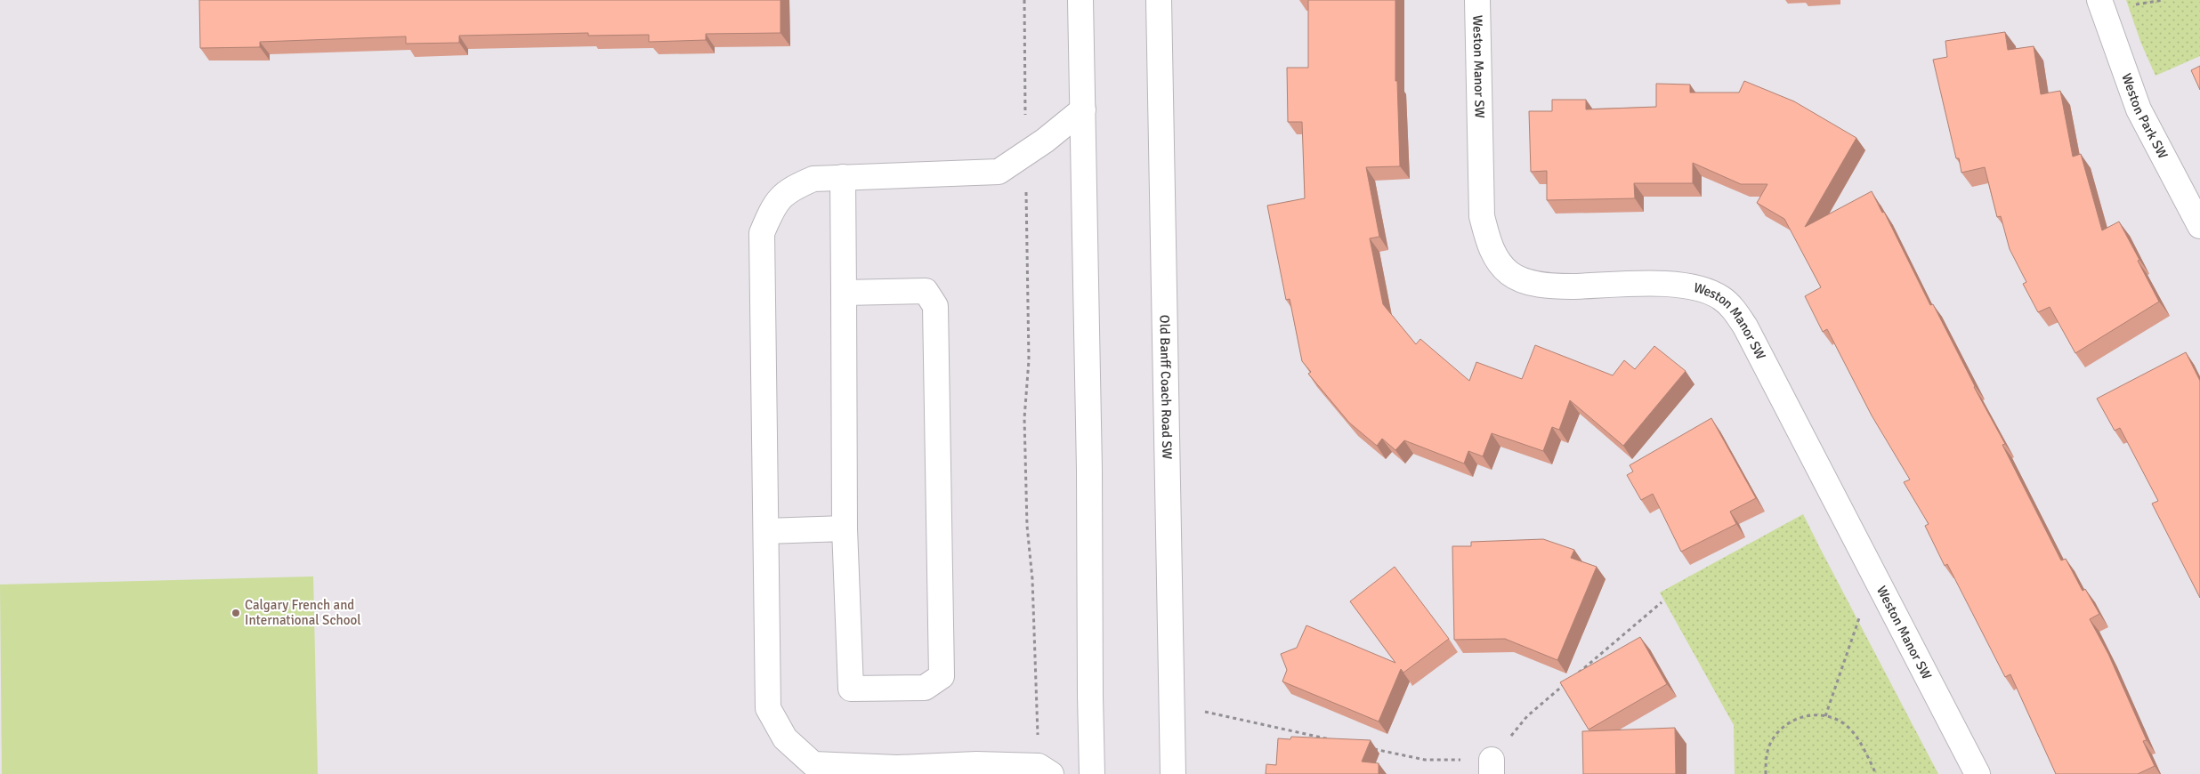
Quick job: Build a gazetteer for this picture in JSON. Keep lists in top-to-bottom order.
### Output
{
  "streets": {
    "main road": ["Weston Manor SW", "Weston Park SW", "Old Banff Coach Road SW"]
  },
  "places": ["Calgary French and International School"]
}
